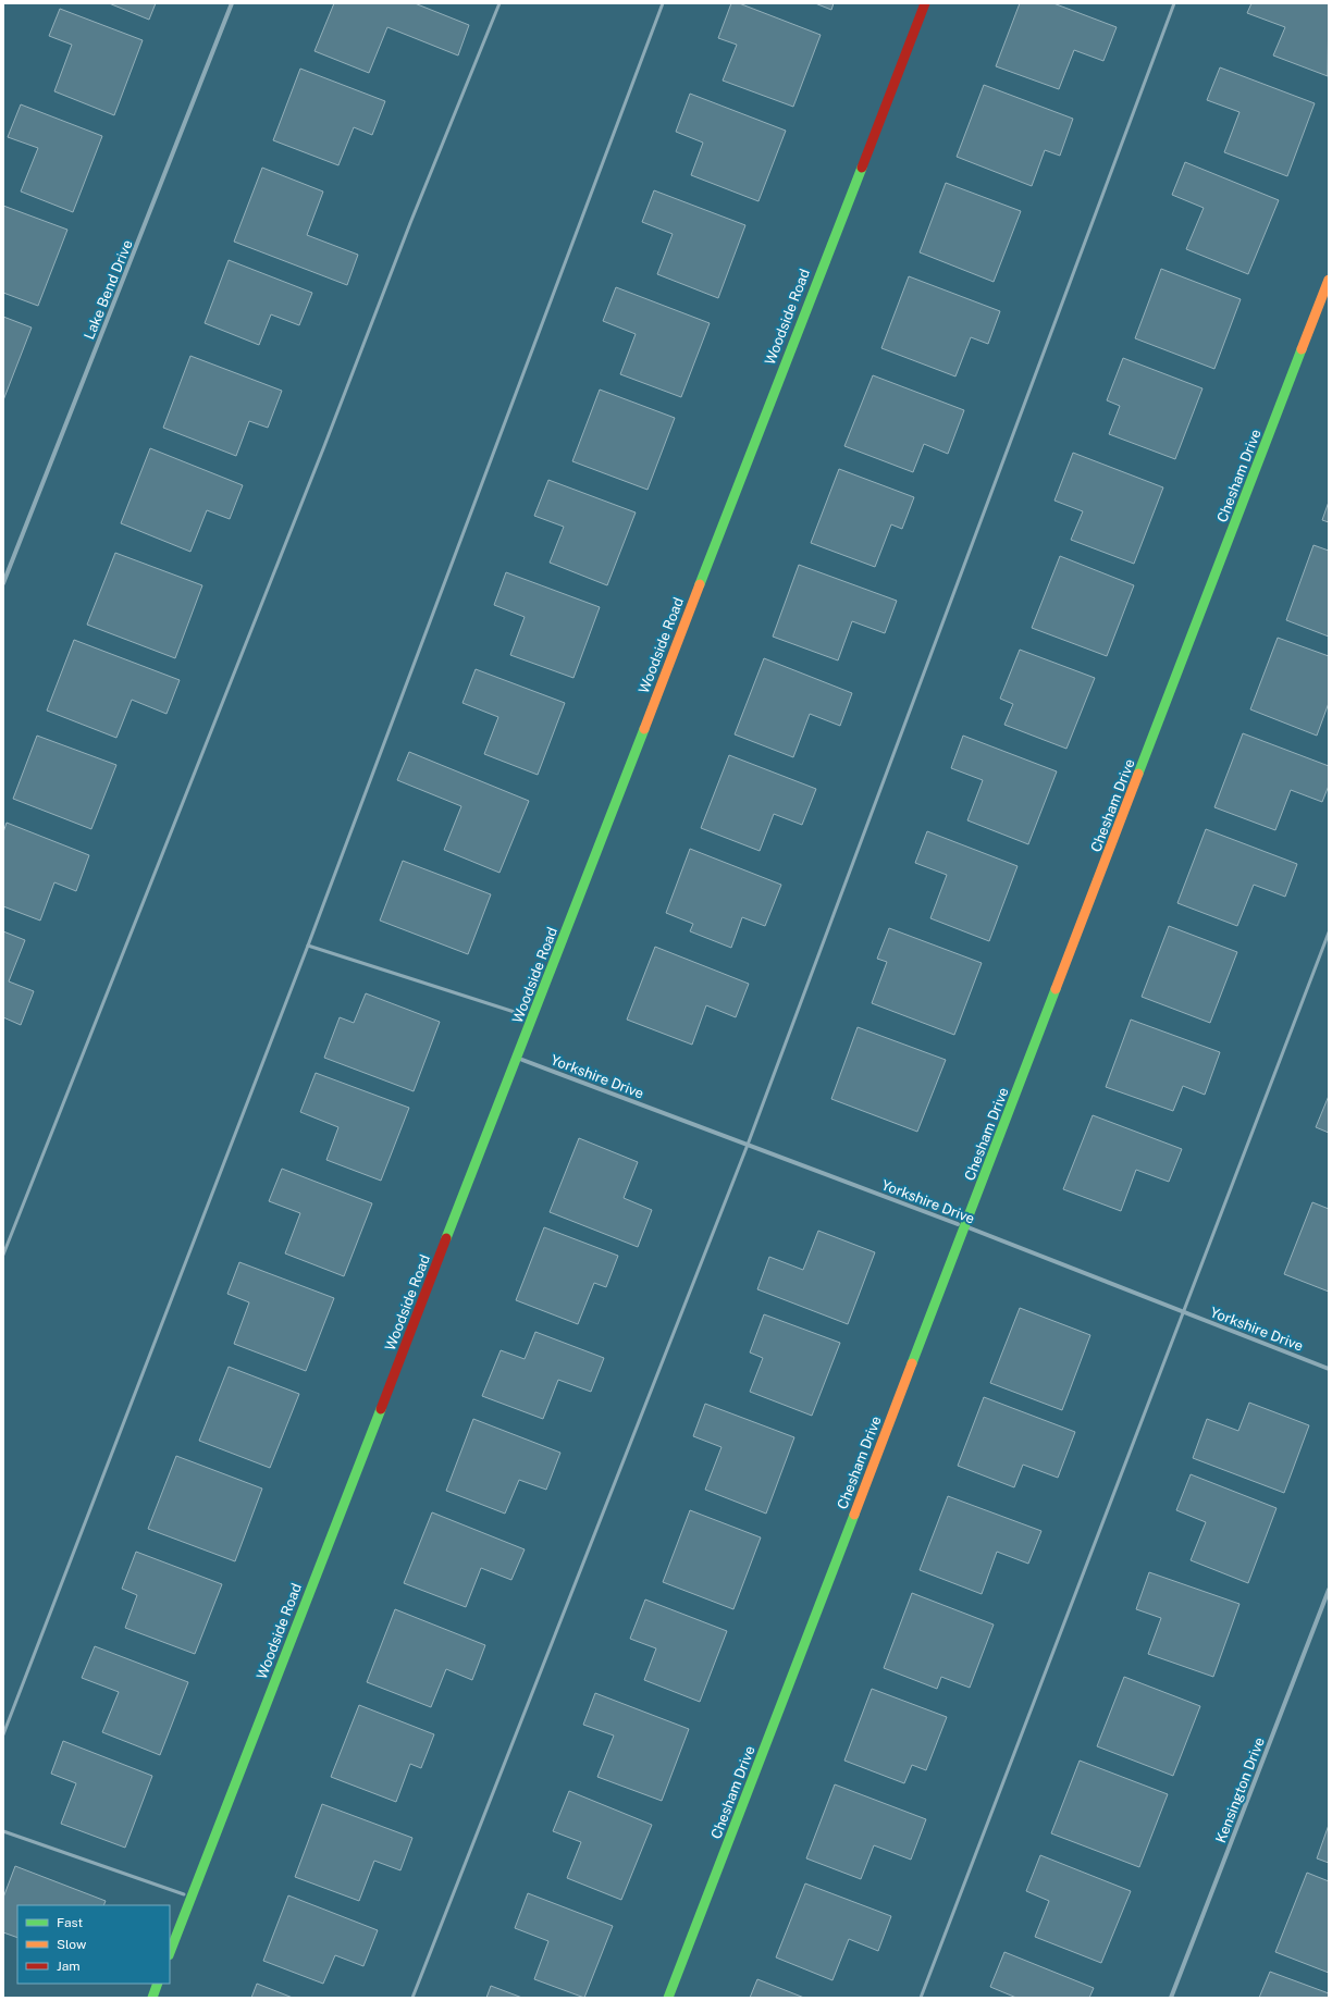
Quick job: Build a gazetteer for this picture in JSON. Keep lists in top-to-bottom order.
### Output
{
  "streets": {
    "street": [
      "Lake Bend Drive",
      "Woodside Road",
      "Chesham Drive",
      "Yorkshire Drive",
      "Kensington Drive"
    ]
  },
  "crossings": [
    ["Woodside Road", "Yorkshire Drive"],
    ["Chesham Drive", "Yorkshire Drive"]
  ],
  "legend": ["Fast", "Slow", "Jam"]
}
